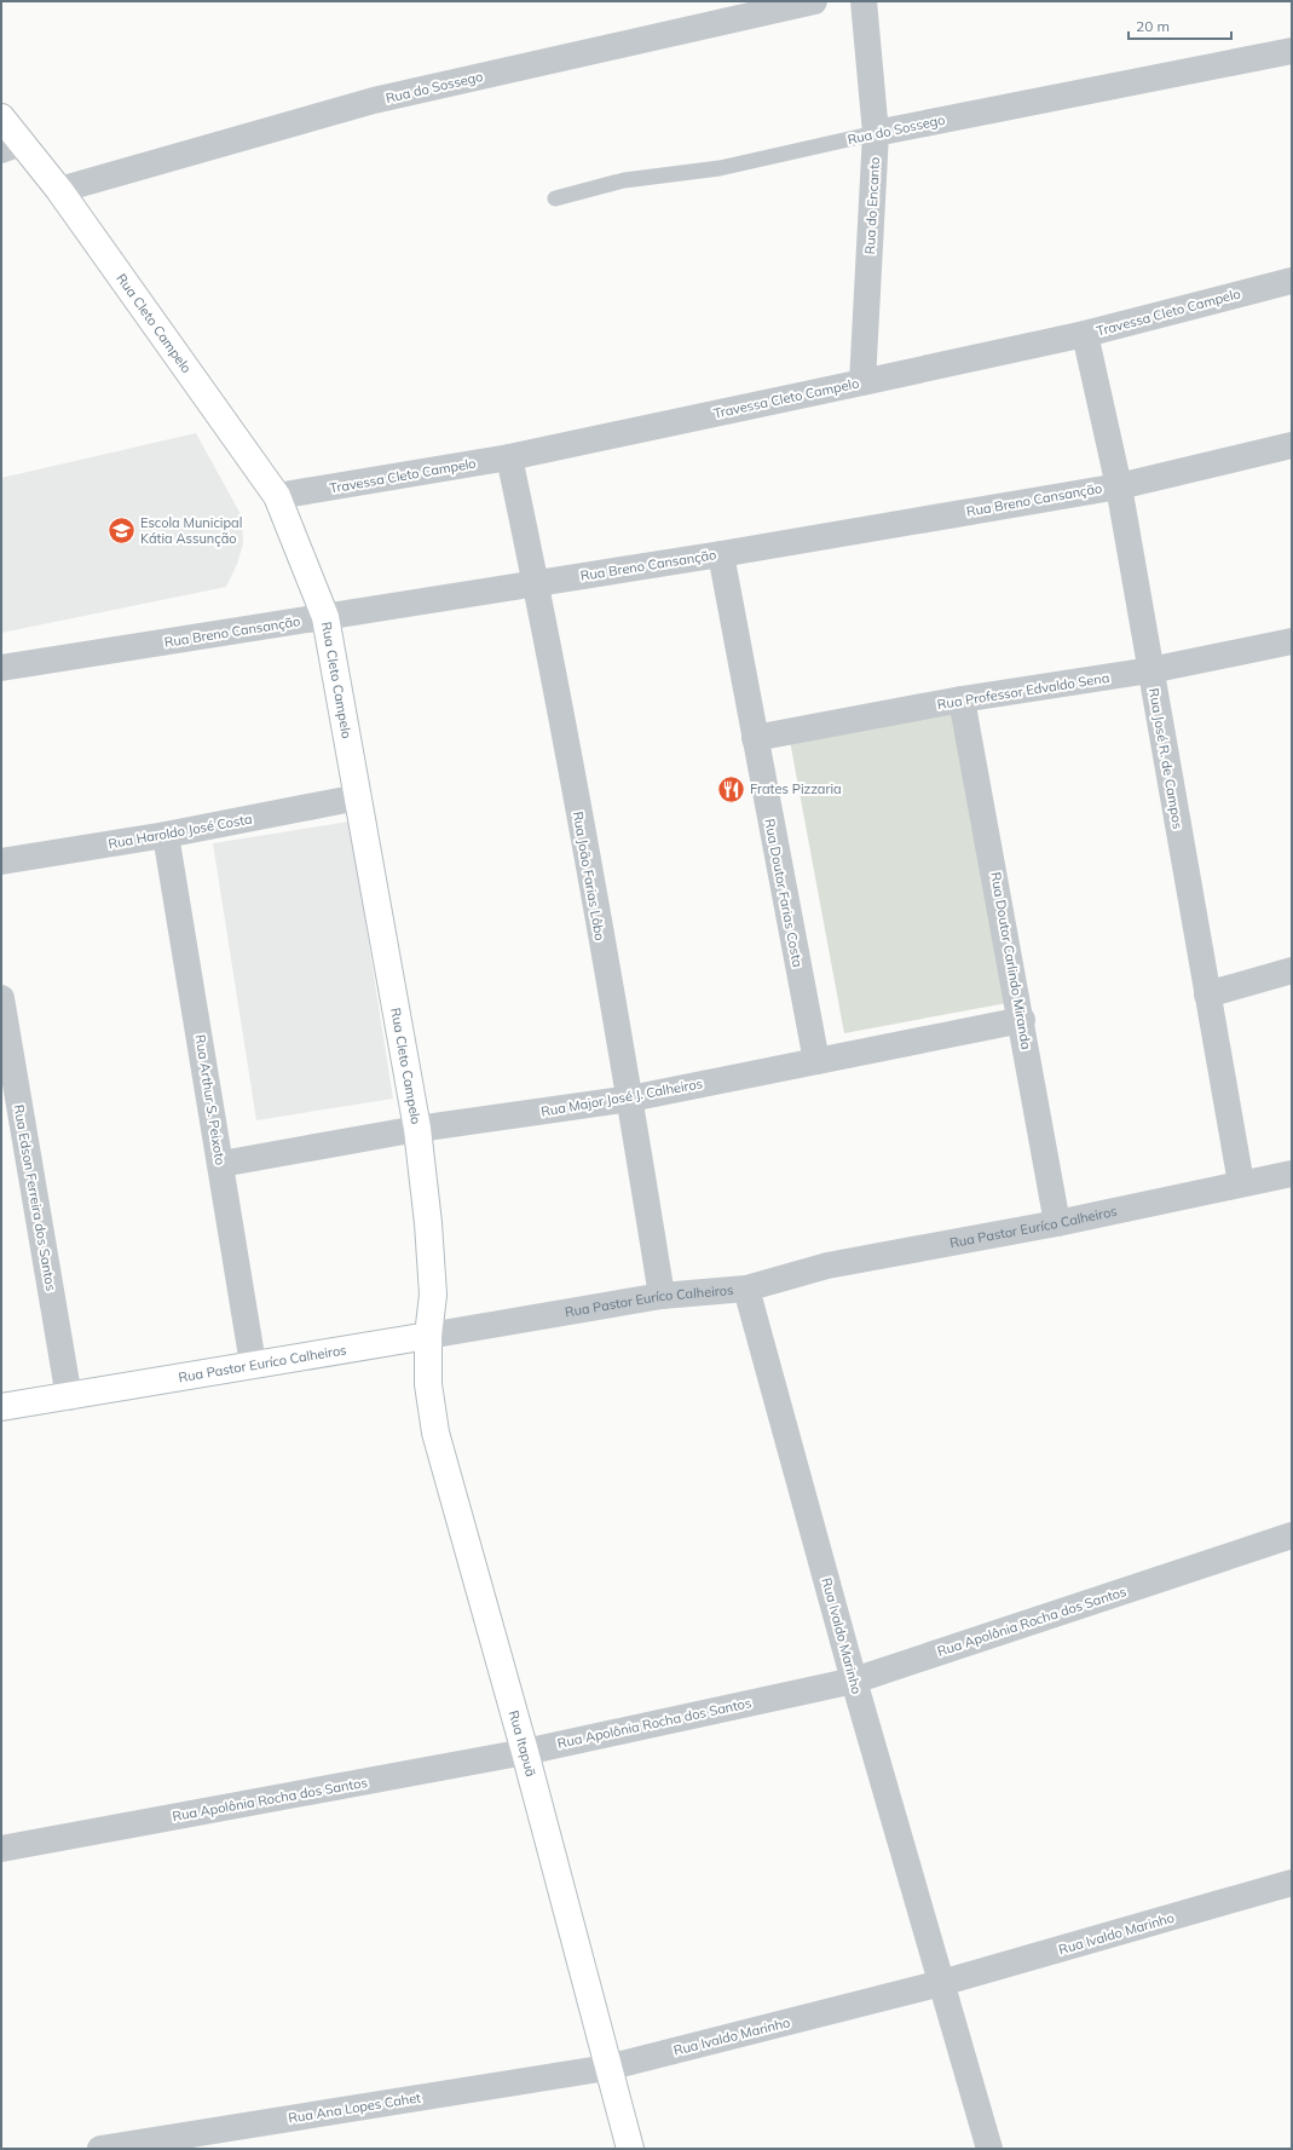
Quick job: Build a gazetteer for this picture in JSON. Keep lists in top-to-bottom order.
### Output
{
  "streets": {
    "main road": ["Rua Cleto Campelo", "Rua Pastor Euríco Calheiros", "Rua Itapuã"],
    "street": [
      "Rua do Sossego",
      "Rua do Encanto",
      "Travessa Cleto Campelo",
      "Rua Breno Cansanção",
      "Rua Professor Edvaldo Sena",
      "Rua José R. de Campos",
      "Rua Haroldo José Costa",
      "Rua João Farias Lôbo",
      "Rua Doutor Farias Costa",
      "Rua Doutor Carlindo Miranda",
      "Rua Major José J. Calheiros",
      "Rua Arthur S. Peixoto",
      "Rua Edson Ferreira dos Santos",
      "Rua Apolônia Rocha dos Santos",
      "Rua Ivaldo Marinho",
      "Rua Ana Lopes Cahet"
    ]
  },
  "crossings": [
    ["Rua do Sossego", "Rua do Encanto"],
    ["Rua do Sossego", "Rua Cleto Campelo"],
    ["Rua do Encanto", "Travessa Cleto Campelo"],
    ["Travessa Cleto Campelo", "Rua Cleto Campelo"],
    ["Travessa Cleto Campelo", "Rua José R. de Campos"],
    ["Travessa Cleto Campelo", "Rua João Farias Lôbo"],
    ["Rua Cleto Campelo", "Rua Breno Cansanção"],
    ["Rua Cleto Campelo", "Rua Haroldo José Costa"],
    ["Rua Cleto Campelo", "Rua Major José J. Calheiros"],
    ["Rua Cleto Campelo", "Rua Pastor Euríco Calheiros"],
    ["Rua Cleto Campelo", "Rua Itapuã"],
    ["Rua Breno Cansanção", "Rua José R. de Campos"],
    ["Rua Breno Cansanção", "Rua João Farias Lôbo"],
    ["Rua Breno Cansanção", "Rua Doutor Farias Costa"],
    ["Rua Professor Edvaldo Sena", "Rua José R. de Campos"],
    ["Rua Professor Edvaldo Sena", "Rua Doutor Farias Costa"],
    ["Rua Professor Edvaldo Sena", "Rua Doutor Carlindo Miranda"],
    ["Rua José R. de Campos", "Rua Pastor Euríco Calheiros"],
    ["Rua Haroldo José Costa", "Rua Arthur S. Peixoto"],
    ["Rua João Farias Lôbo", "Rua Major José J. Calheiros"],
    ["Rua João Farias Lôbo", "Rua Pastor Euríco Calheiros"],
    ["Rua Doutor Farias Costa", "Rua Major José J. Calheiros"],
    ["Rua Doutor Carlindo Miranda", "Rua Major José J. Calheiros"],
    ["Rua Doutor Carlindo Miranda", "Rua Pastor Euríco Calheiros"],
    ["Rua Major José J. Calheiros", "Rua Arthur S. Peixoto"],
    ["Rua Arthur S. Peixoto", "Rua Pastor Euríco Calheiros"],
    ["Rua Edson Ferreira dos Santos", "Rua Pastor Euríco Calheiros"],
    ["Rua Pastor Euríco Calheiros", "Rua Ivaldo Marinho"],
    ["Rua Pastor Euríco Calheiros", "Rua Itapuã"],
    ["Rua Apolônia Rocha dos Santos", "Rua Ivaldo Marinho"],
    ["Rua Apolônia Rocha dos Santos", "Rua Itapuã"],
    ["Rua Ivaldo Marinho", "Rua Itapuã"],
    ["Rua Ivaldo Marinho", "Rua Ana Lopes Cahet"],
    ["Rua Itapuã", "Rua Ana Lopes Cahet"]
  ],
  "places": {
    "school or university": ["Escola Municipal Kátia Assunção"],
    "restaurant": ["Frates Pizzaria"]
  },
  "scale_bar": "20 m"
}
